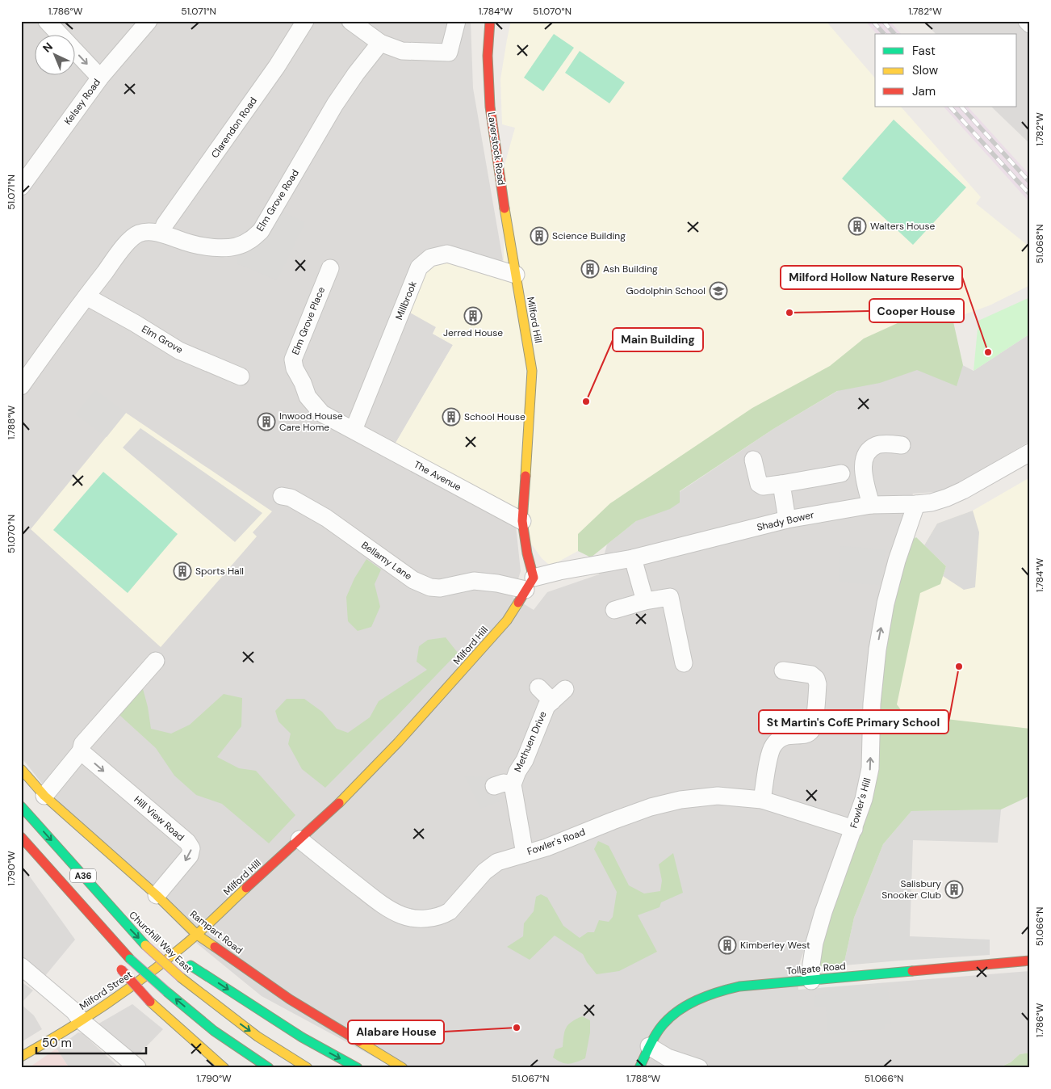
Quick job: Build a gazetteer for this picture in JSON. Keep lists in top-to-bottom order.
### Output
{
  "streets": {
    "main road": [
      "Laverstock Road",
      "Milford Hill",
      "A36",
      "Rampart Road",
      "Churchill Way East",
      "Tollgate Road",
      "Milford Street"
    ],
    "street": [
      "Kelsey Road",
      "Clarendon Road",
      "Elm Grove Road",
      "Millbrook",
      "Elm Grove Place",
      "Elm Grove",
      "The Avenue",
      "Shady Bower",
      "Bellamy Lane",
      "Methuen Drive",
      "Fowler's Hill",
      "Hill View Road",
      "Fowler's Road"
    ]
  },
  "crossings": [
    ["Clarendon Road", "Elm Grove Road"],
    ["Laverstock Road", "Millbrook"],
    ["Laverstock Road", "Milford Hill"],
    ["Elm Grove Road", "Elm Grove"],
    ["Millbrook", "Milford Hill"],
    ["Millbrook", "Elm Grove Place"],
    ["Millbrook", "The Avenue"],
    ["Milford Hill", "The Avenue"],
    ["Milford Hill", "Shady Bower"],
    ["Milford Hill", "Bellamy Lane"],
    ["Milford Hill", "Fowler's Road"],
    ["Milford Hill", "Rampart Road"],
    ["Milford Hill", "Milford Street"],
    ["Elm Grove Place", "The Avenue"],
    ["Shady Bower", "Bellamy Lane"],
    ["Shady Bower", "Fowler's Hill"],
    ["Methuen Drive", "Fowler's Road"],
    ["Fowler's Hill", "Fowler's Road"],
    ["Fowler's Hill", "Tollgate Road"],
    ["Hill View Road", "Rampart Road"],
    ["Rampart Road", "Milford Street"]
  ],
  "one_way": ["Fowler's Hill"],
  "places": {
    "building": [
      "Walters House",
      "Science Building",
      "Ash Building",
      "Jerred House",
      "School House",
      "Inwood House Care Home",
      "Sports Hall",
      "Salisbury Snooker Club",
      "Kimberley West"
    ],
    "school or university": ["Godolphin School"],
    "other": [
      "Cooper House",
      "Milford Hollow Nature Reserve",
      "Main Building",
      "St Martin's CofE Primary School",
      "Alabare House"
    ]
  },
  "legend": ["Fast", "Slow", "Jam"],
  "scale_bar": "50 m",
  "north": "top left",
  "coordinates": [
    "1.786°W",
    "51.071°N",
    "1.784°W",
    "51.070°N",
    "1.782°W",
    "51.068°N",
    "1.788°W",
    "1.790°W",
    "51.066°N",
    "51.067°N"
  ]
}
